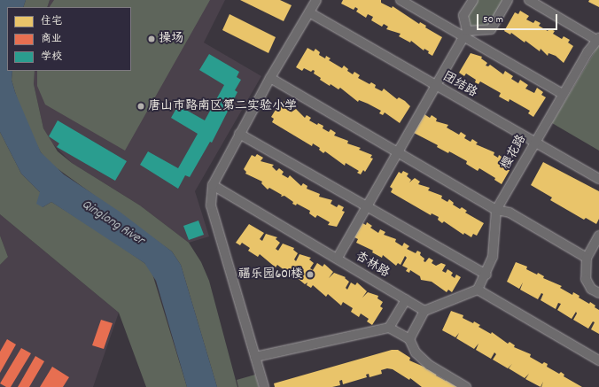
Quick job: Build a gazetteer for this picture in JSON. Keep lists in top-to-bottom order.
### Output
{
  "streets": {
    "street": ["团结路", "樱花路", "杏林路"]
  },
  "crossings": [
    ["团结路", "樱花路"]
  ],
  "water": ["Qinglong River"],
  "places": ["操场", "唐山市路南区第二实验小学", "福乐园601楼"],
  "legend": ["住宅", "商业", "学校"],
  "scale_bar": "50 m"
}
